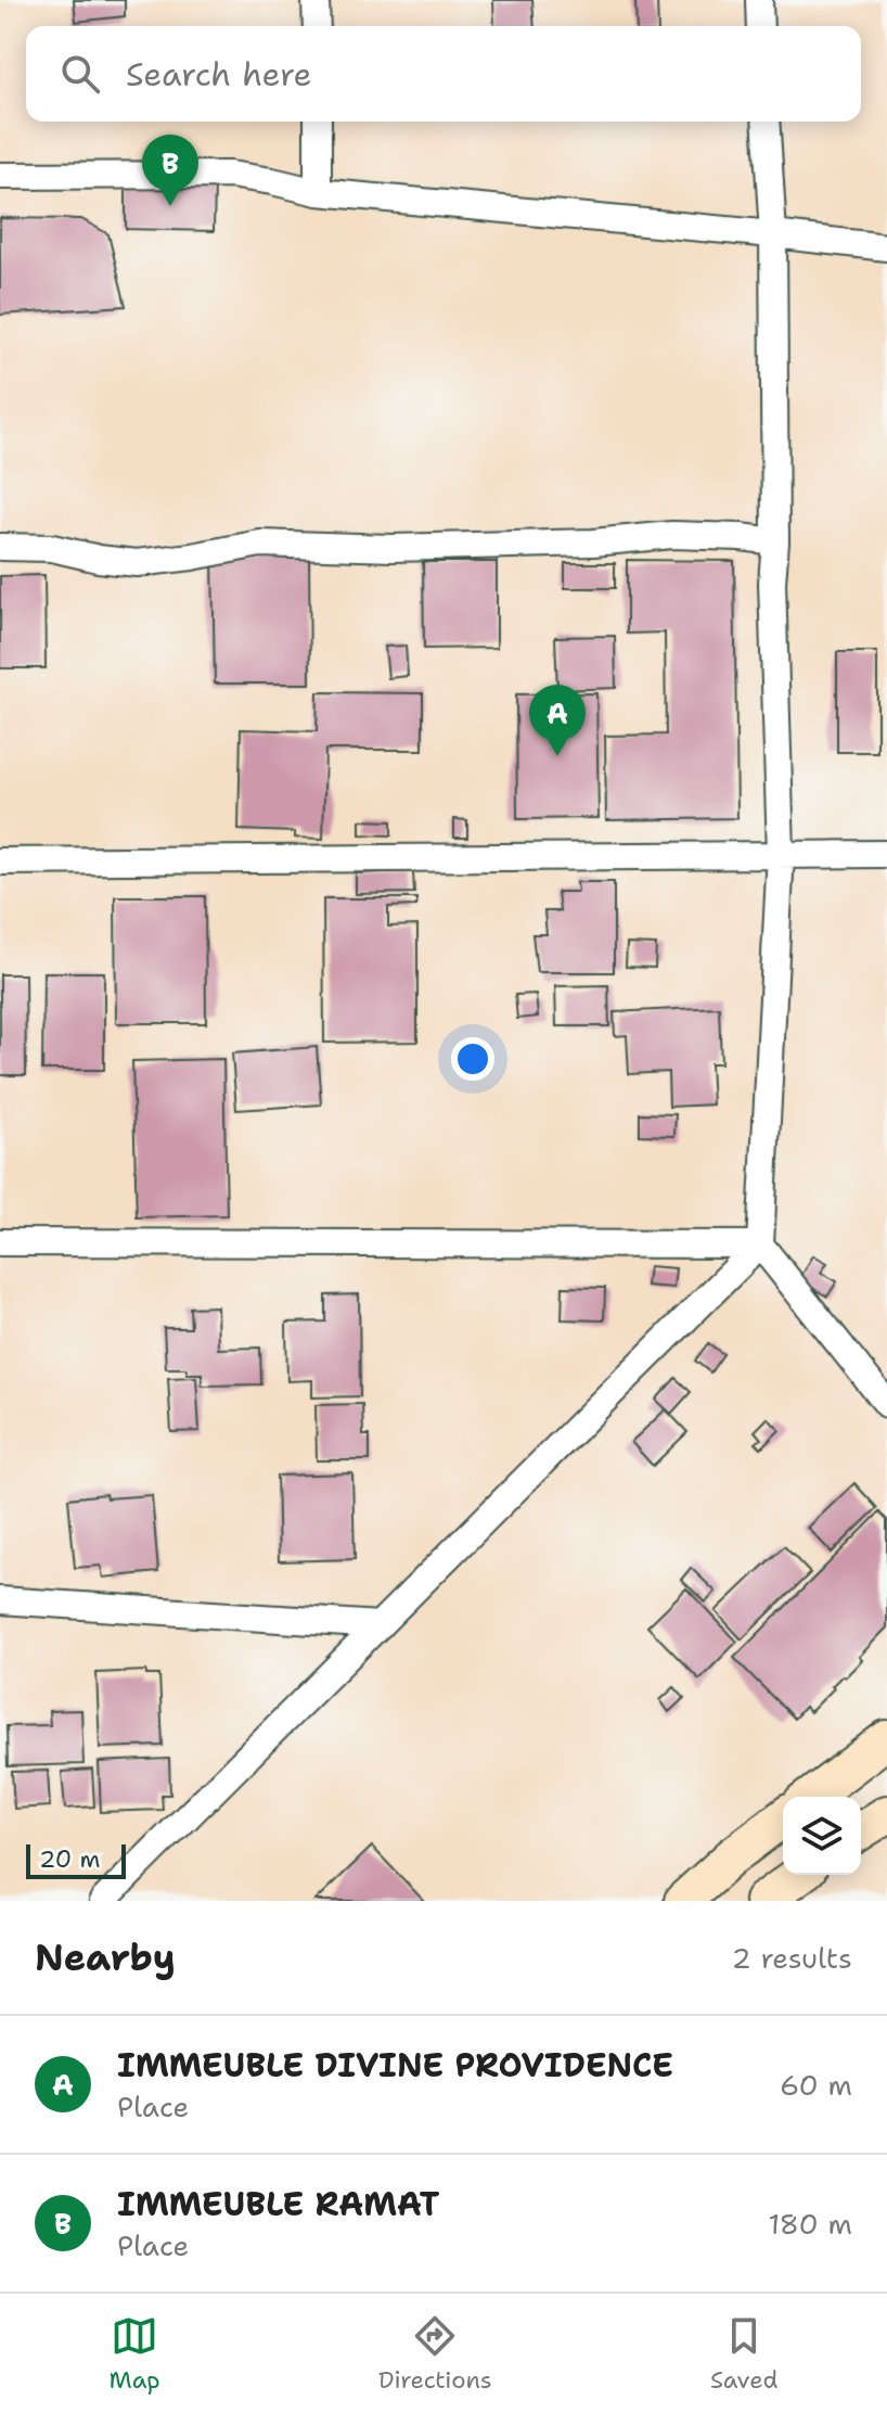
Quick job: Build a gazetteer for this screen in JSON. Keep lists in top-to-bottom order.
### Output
{
  "scale_bar": "20 m",
  "page": {
    "search": "Search here",
    "pins": ["B", "A"],
    "scale": "20 m",
    "heading": ["Nearby", "2 results"],
    "list": [
      {
        "mark": "A",
        "name": "IMMEUBLE DIVINE PROVIDENCE",
        "note": "Place",
        "value": "60 m"
      },
      {
        "mark": "B",
        "name": "IMMEUBLE RAMAT",
        "note": "Place",
        "value": "180 m"
      }
    ],
    "nav": ["Map", "Directions", "Saved"]
  }
}
